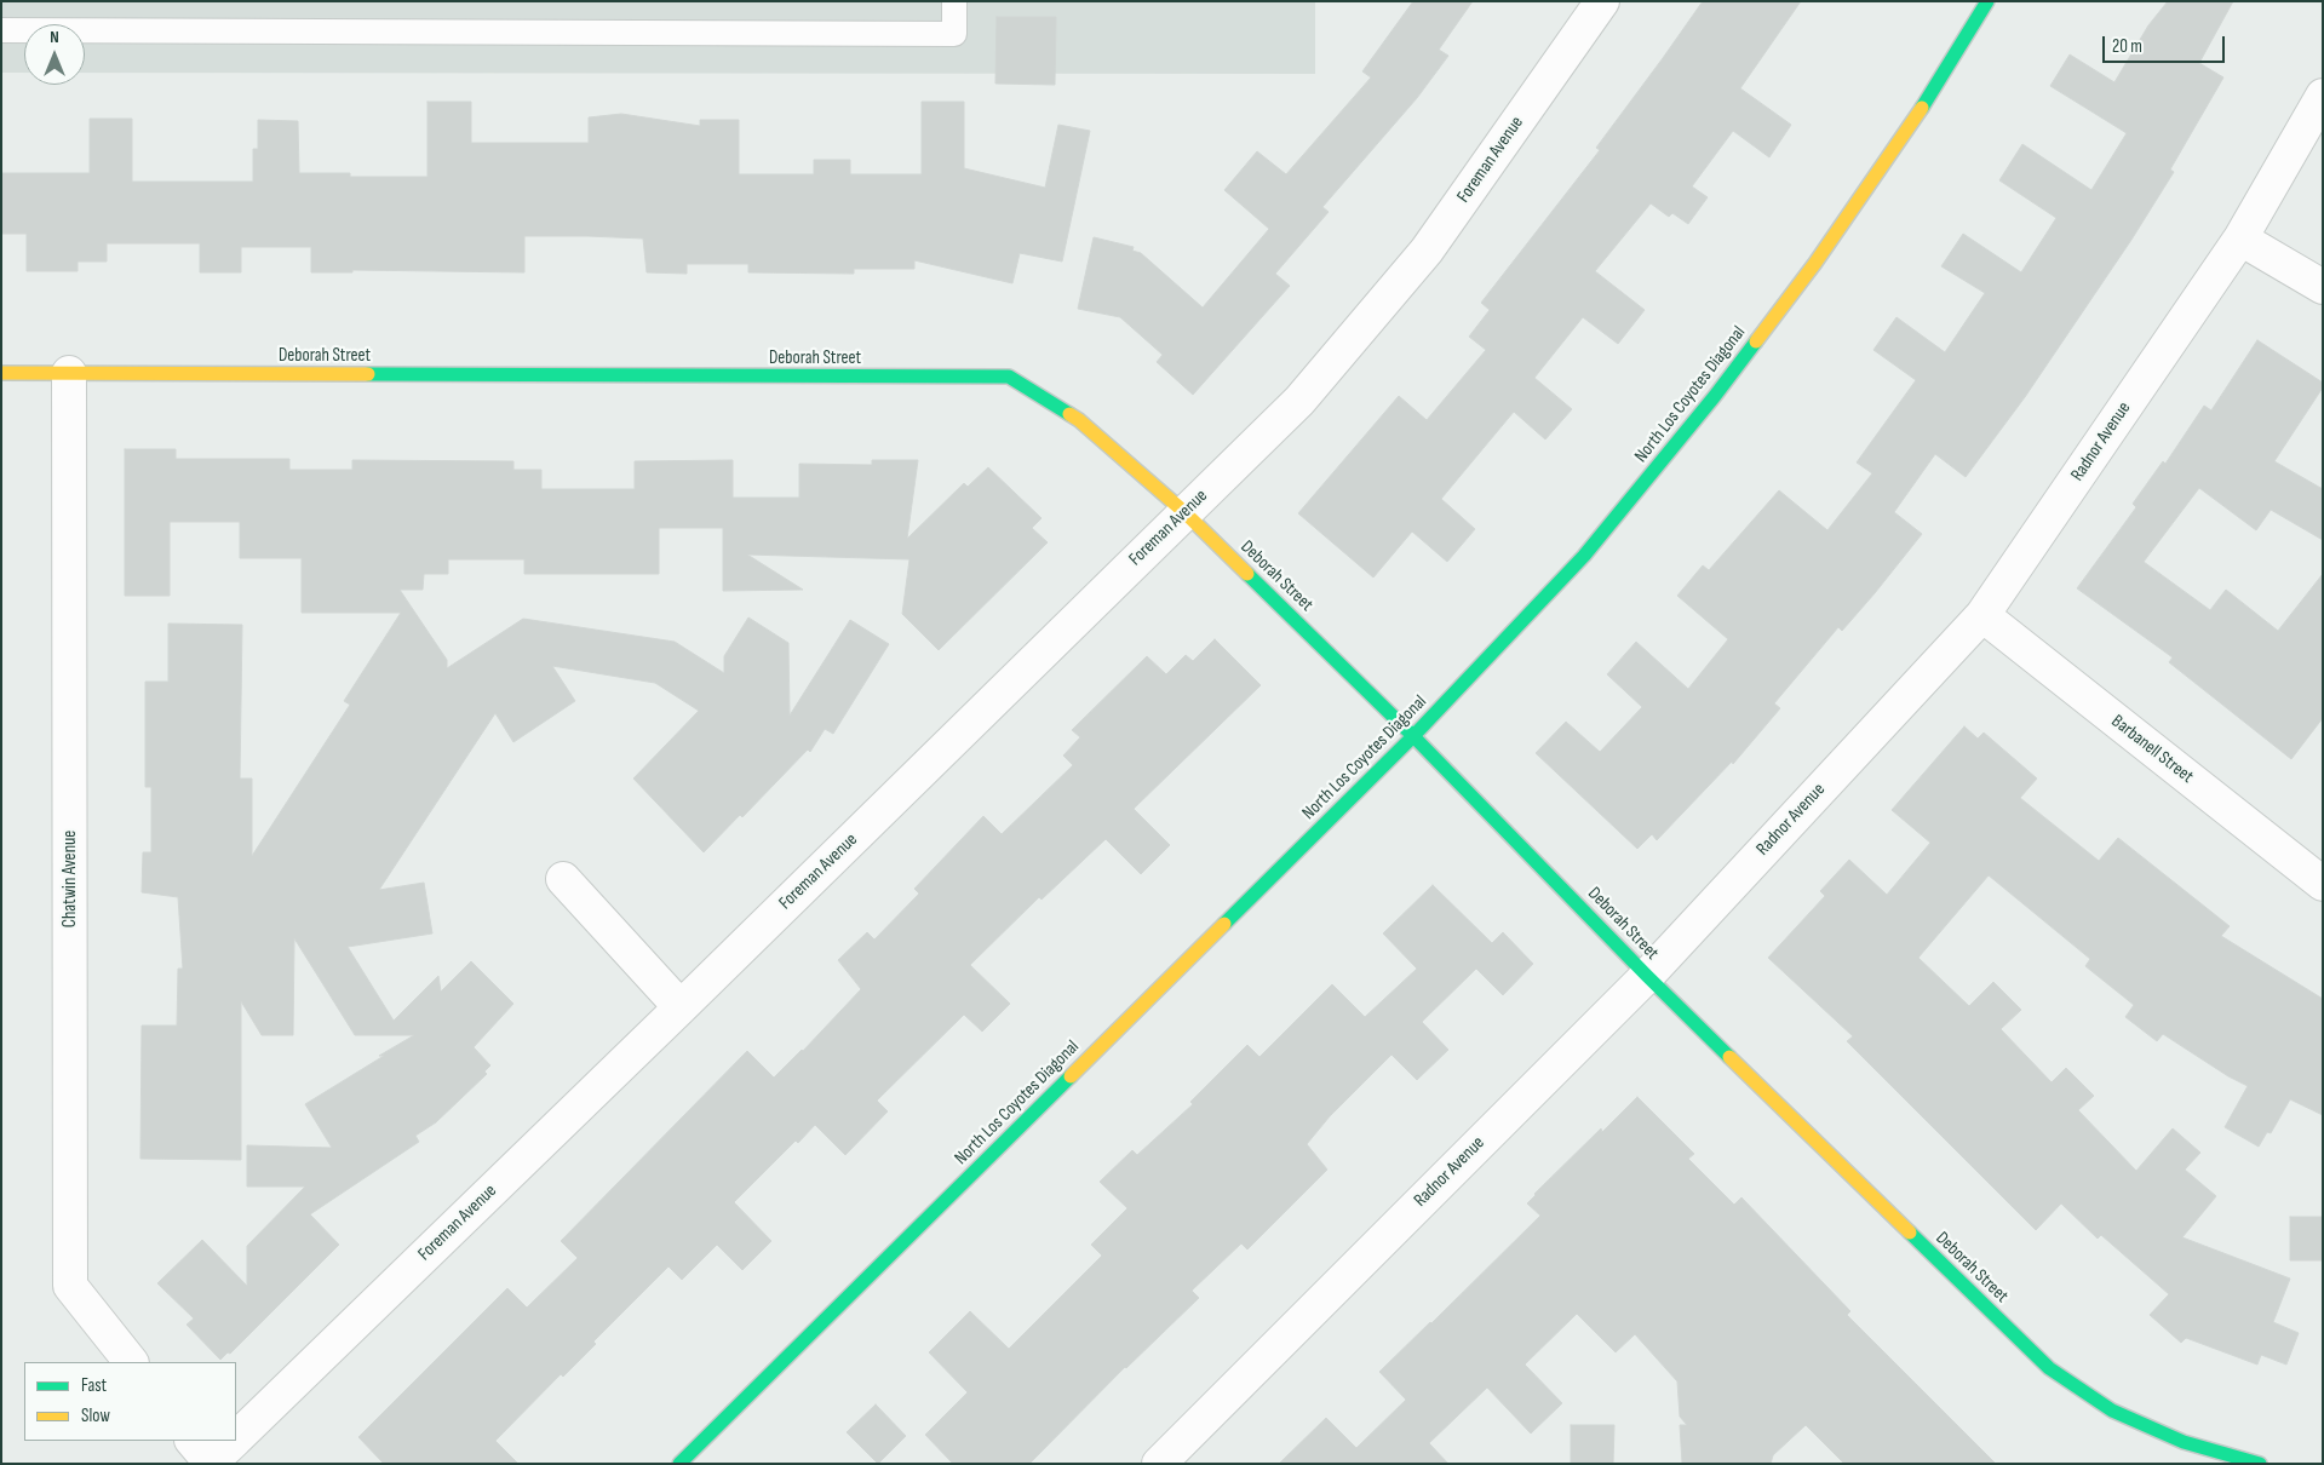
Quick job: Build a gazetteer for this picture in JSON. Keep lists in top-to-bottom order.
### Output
{
  "streets": {
    "street": [
      "Foreman Avenue",
      "Deborah Street",
      "North Los Coyotes Diagonal",
      "Radnor Avenue",
      "Barbanell Street",
      "Chatwin Avenue"
    ]
  },
  "crossings": [
    ["Foreman Avenue", "Deborah Street"],
    ["Deborah Street", "North Los Coyotes Diagonal"],
    ["Deborah Street", "Radnor Avenue"],
    ["Deborah Street", "Chatwin Avenue"],
    ["Radnor Avenue", "Barbanell Street"]
  ],
  "legend": ["Fast", "Slow"],
  "scale_bar": "20 m",
  "north": "top"
}
